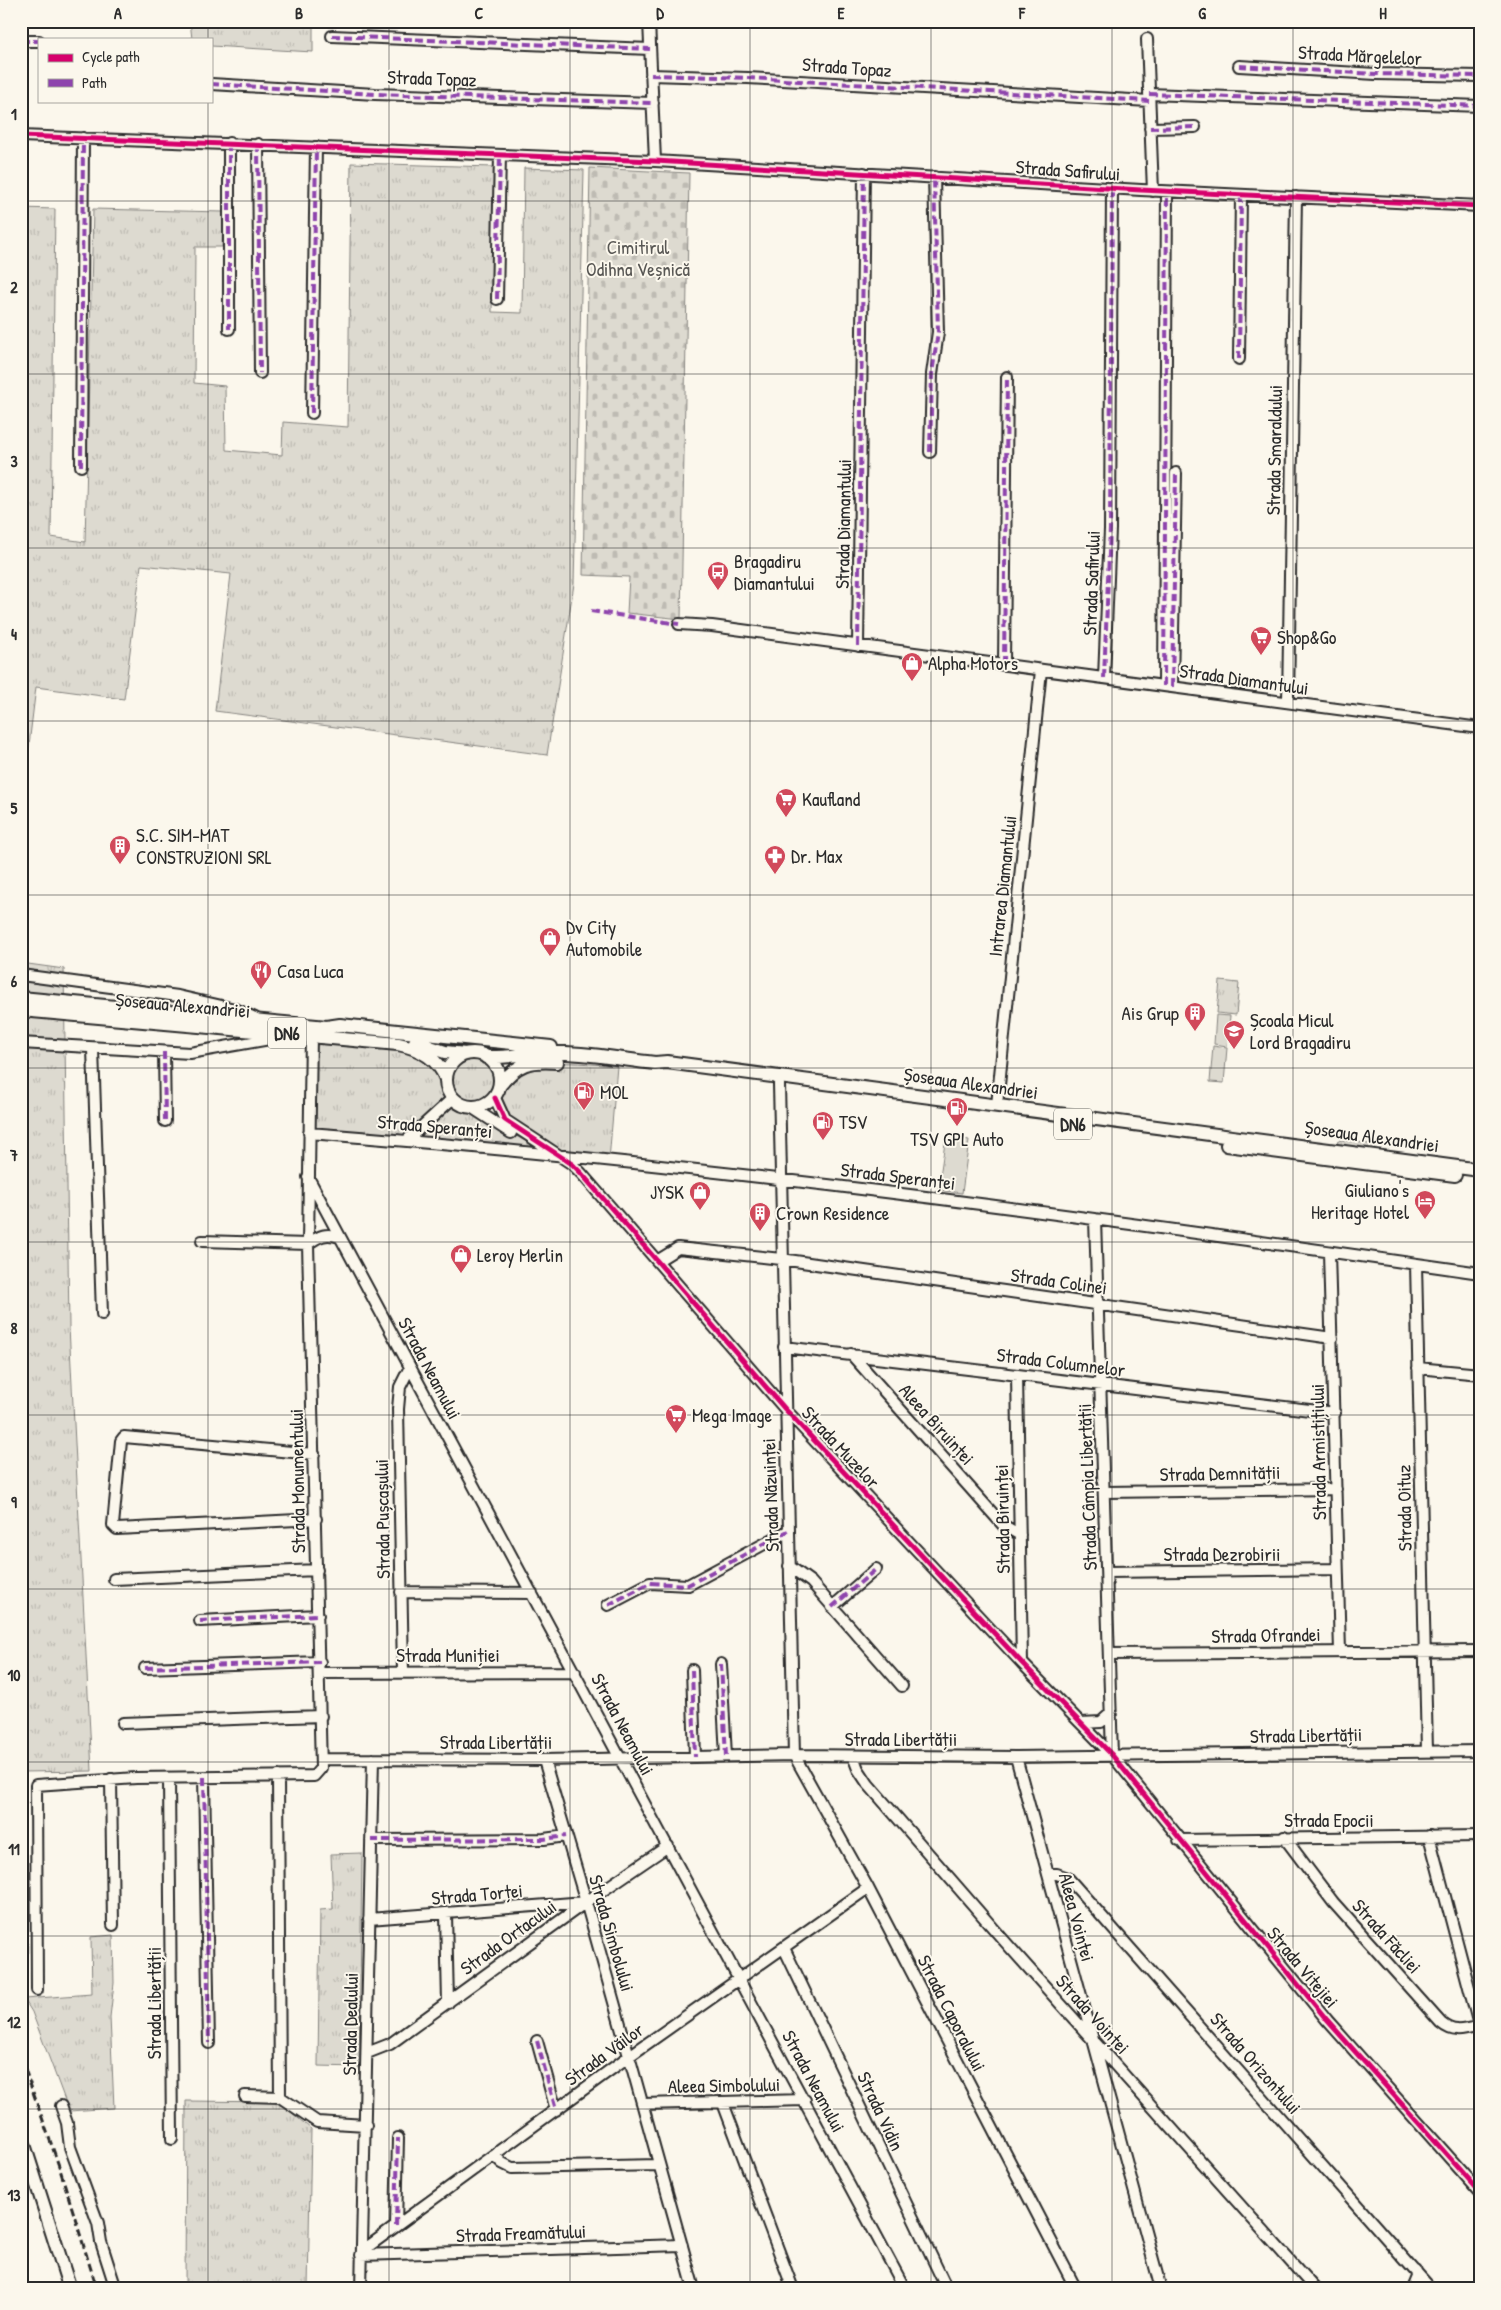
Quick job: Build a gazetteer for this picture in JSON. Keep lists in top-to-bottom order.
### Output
{
  "streets": {
    "main road": ["Șoseaua Alexandriei", "DN6"],
    "street": [
      "Strada Mărgelelor",
      "Strada Topaz",
      "Strada Safirului",
      "Strada Smaraldului",
      "Strada Diamantului",
      "Intrarea Diamantului",
      "Strada Speranței",
      "Strada Colinei",
      "Strada Columnelor",
      "Strada Neamului",
      "Aleea Biruinței",
      "Strada Muzelor",
      "Strada Armistițiului",
      "Strada Demnității",
      "Strada Monumentului",
      "Strada Câmpia Libertății",
      "Strada Năzuinței",
      "Strada Oituz",
      "Strada Pușcașului",
      "Strada Biruinței",
      "Strada Dezrobirii",
      "Strada Ofrandei",
      "Strada Muniției",
      "Strada Libertății",
      "Strada Epocii",
      "Strada Torței",
      "Aleea Voinței",
      "Strada Simbolului",
      "Strada Făcliei",
      "Strada Ortacului",
      "Strada Vitejiei",
      "Strada Caporalului",
      "Strada Voinței",
      "Strada Dealului",
      "Strada Văilor",
      "Strada Orizontului",
      "Aleea Simbolului",
      "Strada Vidin",
      "Strada Freamătului"
    ]
  },
  "crossings": [
    ["Strada Safirului", "Strada Smaraldului"],
    ["Strada Safirului", "Strada Diamantului"],
    ["Strada Smaraldului", "Strada Diamantului"],
    ["Strada Diamantului", "Intrarea Diamantului"],
    ["Intrarea Diamantului", "Șoseaua Alexandriei"],
    ["Șoseaua Alexandriei", "DN6"],
    ["Șoseaua Alexandriei", "Strada Monumentului"],
    ["Șoseaua Alexandriei", "Strada Năzuinței"],
    ["Strada Speranței", "Strada Muzelor"],
    ["Strada Speranței", "Strada Armistițiului"],
    ["Strada Speranței", "Strada Monumentului"],
    ["Strada Speranței", "Strada Câmpia Libertății"],
    ["Strada Speranței", "Strada Năzuinței"],
    ["Strada Speranței", "Strada Oituz"],
    ["Strada Colinei", "Strada Muzelor"],
    ["Strada Colinei", "Strada Armistițiului"],
    ["Strada Colinei", "Strada Câmpia Libertății"],
    ["Strada Colinei", "Strada Năzuinței"],
    ["Strada Columnelor", "Aleea Biruinței"],
    ["Strada Columnelor", "Strada Armistițiului"],
    ["Strada Columnelor", "Strada Câmpia Libertății"],
    ["Strada Columnelor", "Strada Năzuinței"],
    ["Strada Columnelor", "Strada Biruinței"],
    ["Strada Neamului", "Strada Monumentului"],
    ["Strada Neamului", "Strada Pușcașului"],
    ["Strada Neamului", "Strada Muniției"],
    ["Strada Neamului", "Strada Libertății"],
    ["Strada Neamului", "Strada Ortacului"],
    ["Strada Neamului", "Strada Văilor"],
    ["Strada Neamului", "Aleea Simbolului"],
    ["Aleea Biruinței", "Strada Biruinței"],
    ["Strada Muzelor", "Strada Câmpia Libertății"],
    ["Strada Muzelor", "Strada Năzuinței"],
    ["Strada Muzelor", "Strada Biruinței"],
    ["Strada Muzelor", "Strada Libertății"],
    ["Strada Muzelor", "Strada Vitejiei"],
    ["Strada Armistițiului", "Strada Demnității"],
    ["Strada Armistițiului", "Strada Dezrobirii"],
    ["Strada Armistițiului", "Strada Ofrandei"],
    ["Strada Demnității", "Strada Câmpia Libertății"],
    ["Strada Monumentului", "Strada Muniției"],
    ["Strada Monumentului", "Strada Libertății"],
    ["Strada Câmpia Libertății", "Strada Dezrobirii"],
    ["Strada Câmpia Libertății", "Strada Ofrandei"],
    ["Strada Câmpia Libertății", "Strada Libertății"],
    ["Strada Câmpia Libertății", "Strada Vitejiei"],
    ["Strada Năzuinței", "Strada Libertății"],
    ["Strada Năzuinței", "Strada Caporalului"],
    ["Strada Oituz", "Strada Ofrandei"],
    ["Strada Oituz", "Strada Libertății"],
    ["Strada Pușcașului", "Strada Muniției"],
    ["Strada Libertății", "Aleea Voinței"],
    ["Strada Libertății", "Strada Simbolului"],
    ["Strada Libertății", "Strada Vitejiei"],
    ["Strada Libertății", "Strada Caporalului"],
    ["Strada Libertății", "Strada Voinței"],
    ["Strada Libertății", "Strada Dealului"],
    ["Strada Epocii", "Strada Făcliei"],
    ["Strada Epocii", "Strada Vitejiei"],
    ["Strada Torței", "Strada Simbolului"],
    ["Strada Torței", "Strada Ortacului"],
    ["Strada Torței", "Strada Dealului"],
    ["Aleea Voinței", "Strada Voinței"],
    ["Aleea Voinței", "Strada Orizontului"],
    ["Strada Simbolului", "Strada Ortacului"],
    ["Strada Simbolului", "Strada Văilor"],
    ["Strada Simbolului", "Aleea Simbolului"],
    ["Strada Simbolului", "Strada Freamătului"],
    ["Strada Ortacului", "Strada Dealului"],
    ["Strada Caporalului", "Strada Văilor"],
    ["Strada Dealului", "Strada Văilor"],
    ["Strada Dealului", "Strada Freamătului"],
    ["Strada Văilor", "Strada Vidin"],
    ["Strada Văilor", "Strada Freamătului"]
  ],
  "parks": ["Cimitirul Odihna Veșnică"],
  "places": {
    "bus stop": ["Bragadiru Diamantului"],
    "supermarket": ["Shop&Go", "Kaufland", "Mega Image"],
    "shop": [
      "Alpha Motors",
      "Dv City Automobile",
      "JYSK",
      "Leroy Merlin"
    ],
    "building": ["S.C. SIM-MAT CONSTRUZIONI SRL", "Ais Grup", "Crown Residence"],
    "pharmacy": ["Dr. Max"],
    "restaurant": ["Casa Luca"],
    "school or university": ["Școala Micul Lord Bragadiru"],
    "fuel station": ["MOL", "TSV GPL Auto", "TSV"],
    "hotel": ["Giuliano's Heritage Hotel"]
  },
  "legend": ["Cycle path", "Path"],
  "grid": {
    "columns": [
      "A",
      "B",
      "C",
      "D",
      "E",
      "F",
      "G",
      "H"
    ],
    "rows": [
      "1",
      "2",
      "3",
      "4",
      "5",
      "6",
      "7",
      "8",
      "9",
      "10",
      "11",
      "12",
      "13"
    ]
  }
}
